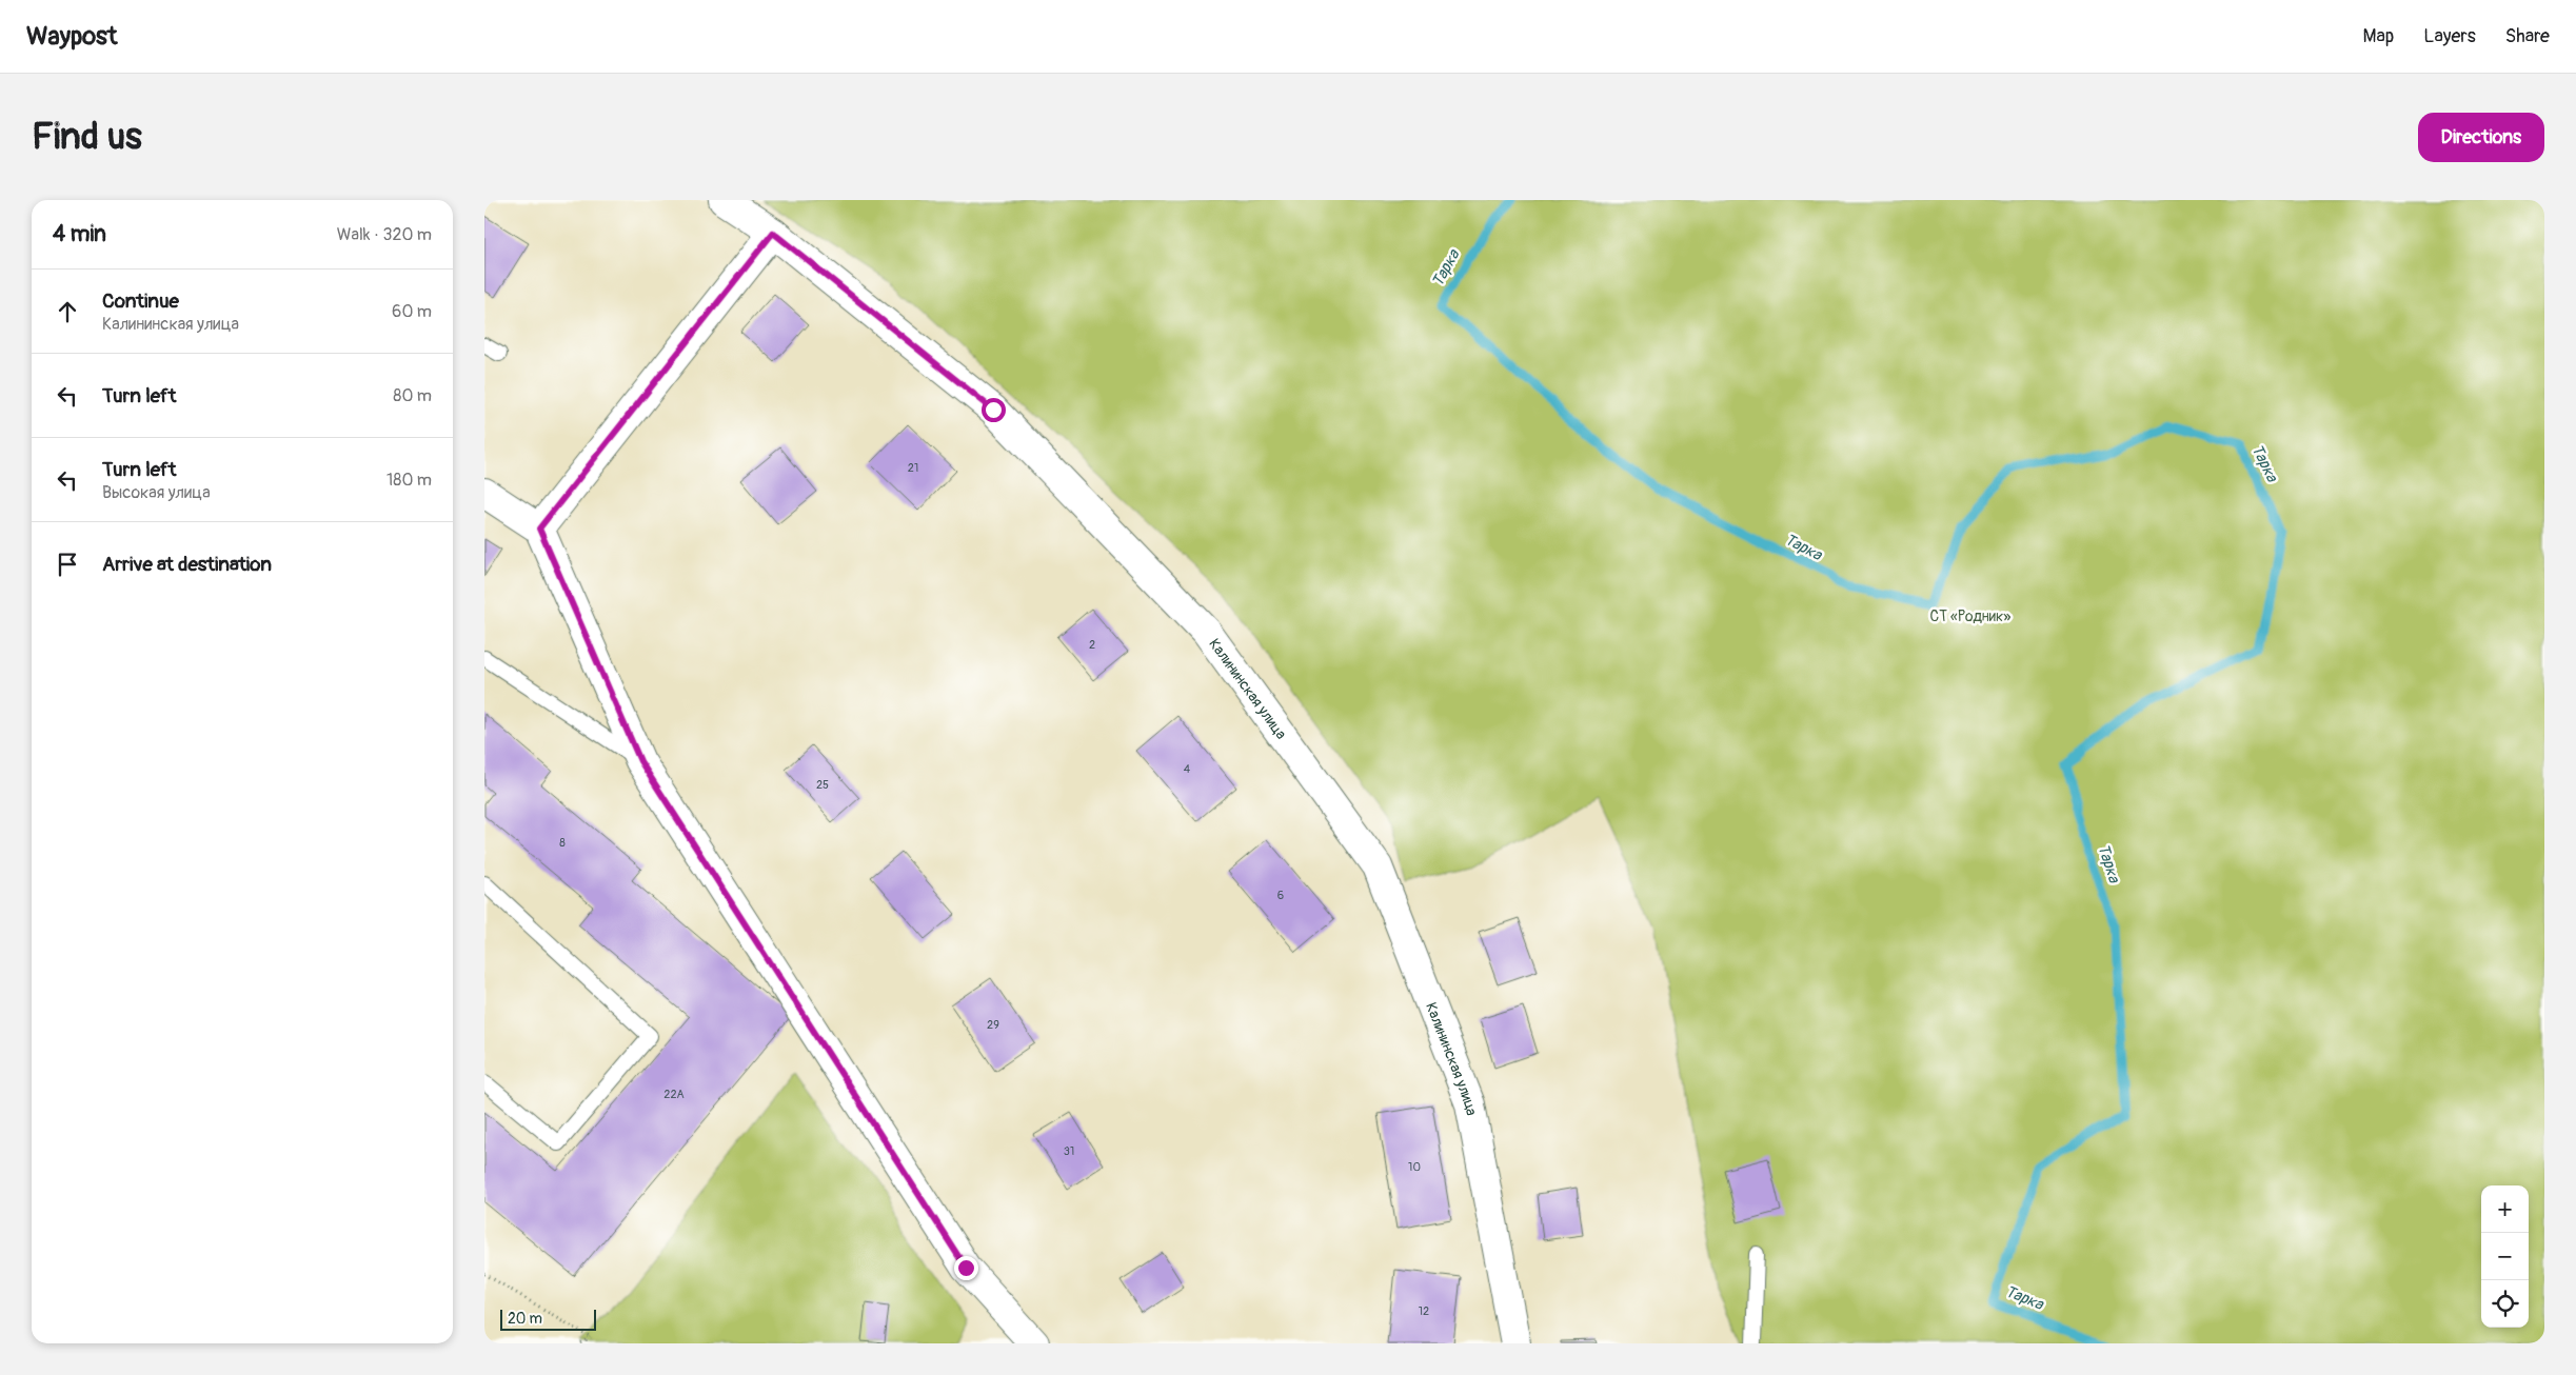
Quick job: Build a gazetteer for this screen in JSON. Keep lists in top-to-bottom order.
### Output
{
  "streets": {
    "street": ["Калининская улица"]
  },
  "water": ["Тарка"],
  "parks": ["СТ «Родник»"],
  "house_numbers": [
    "21",
    "2",
    "4",
    "25",
    "8",
    "6",
    "29",
    "22А",
    "31",
    "10",
    "12"
  ],
  "scale_bar": "20 m",
  "page": {
    "header": "Waypost",
    "nav": ["Map", "Layers", "Share"],
    "buttons": "Directions",
    "title": "Find us",
    "heading": ["4 min", "Walk · 320 m"],
    "list": [
      ["Continue", "Калининская улица", "60 m"],
      ["Turn left", "80 m"],
      ["Turn left", "Высокая улица", "180 m"],
      "Arrive at destination"
    ],
    "map_buttons": ["+", "−"],
    "scale": "20 m"
  }
}
